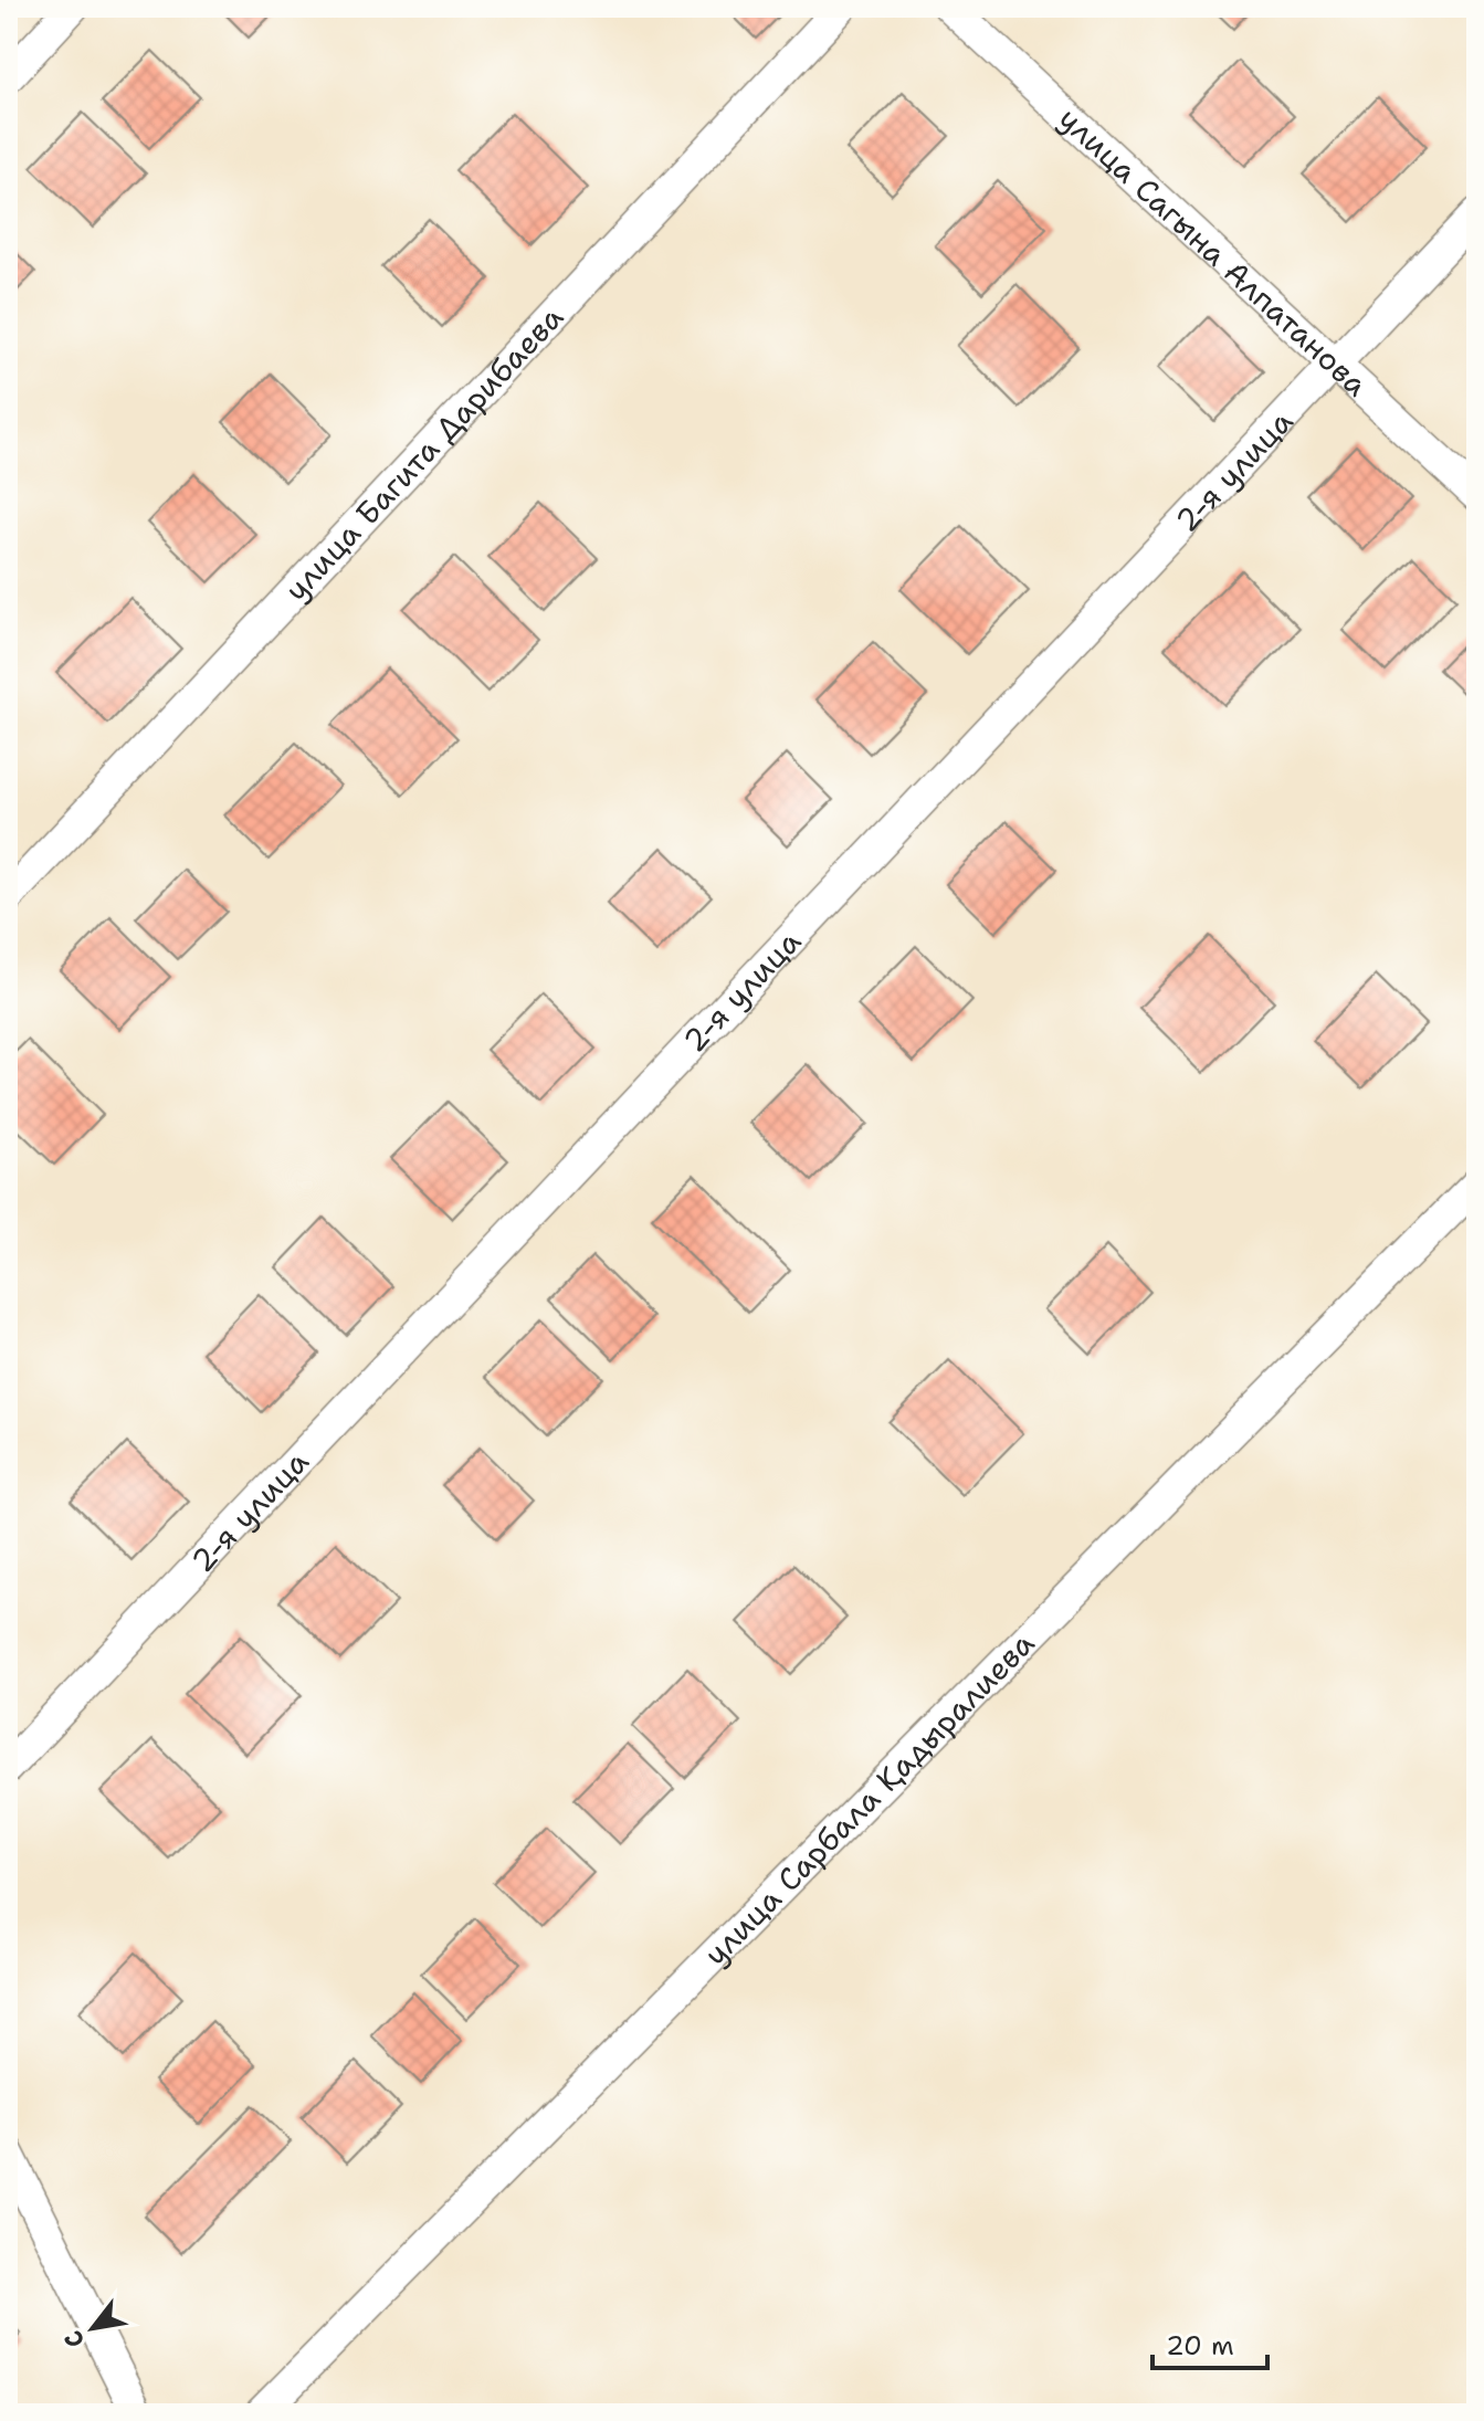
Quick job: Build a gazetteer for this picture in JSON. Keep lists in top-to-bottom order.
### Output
{
  "streets": {
    "street": [
      "улица Сагына Алпатанова",
      "улица Багита Дарибаева",
      "2-я улица",
      "улица Сарбала Қадыралиева"
    ]
  },
  "crossings": [
    ["улица Сагына Алпатанова", "2-я улица"]
  ],
  "scale_bar": "20 m",
  "north": "bottom left"
}
